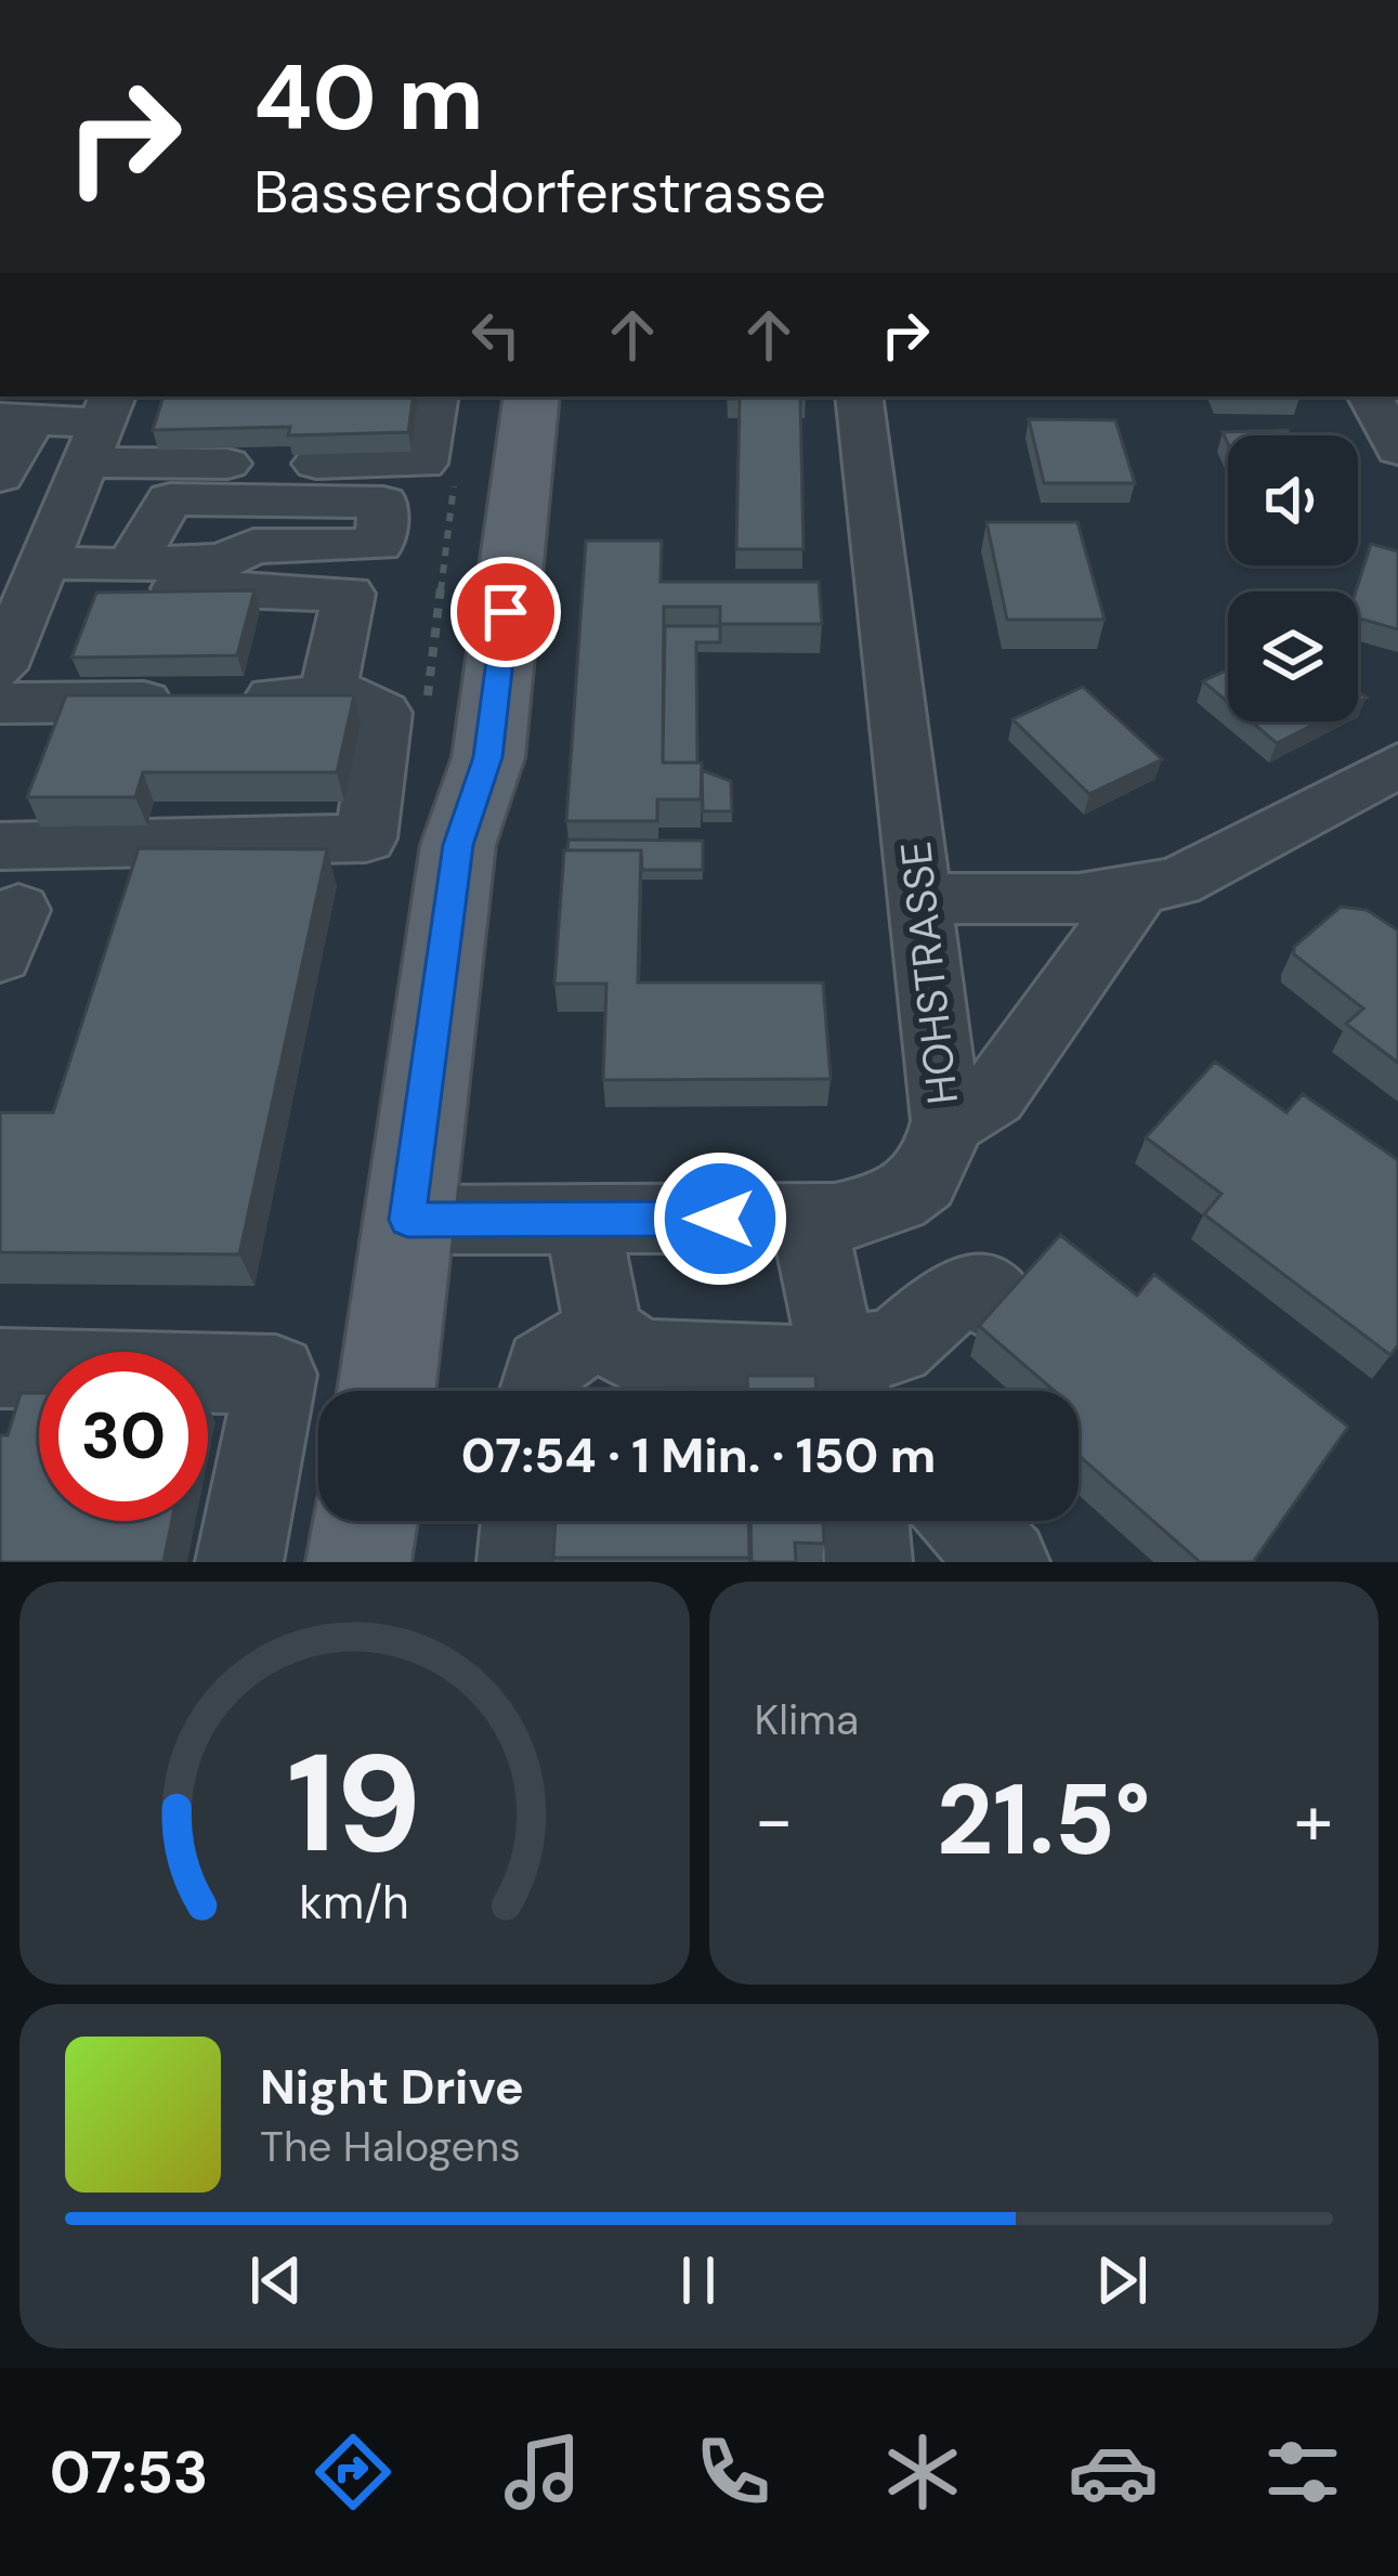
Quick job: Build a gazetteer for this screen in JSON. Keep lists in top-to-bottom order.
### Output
{
  "streets": {
    "street": ["HOHSTRASSE"]
  },
  "page": {
    "turn": ["40 m", "Bassersdorferstrasse"],
    "limit": "30",
    "trip": "07:54 · 1 Min. · 150 m",
    "tile": "Klima",
    "heat": ["−", "21.5°", "+"],
    "song": ["Night Drive", "The Halogens"],
    "tabs": "07:53",
    "gauge": ["19", "km/h"]
  }
}
